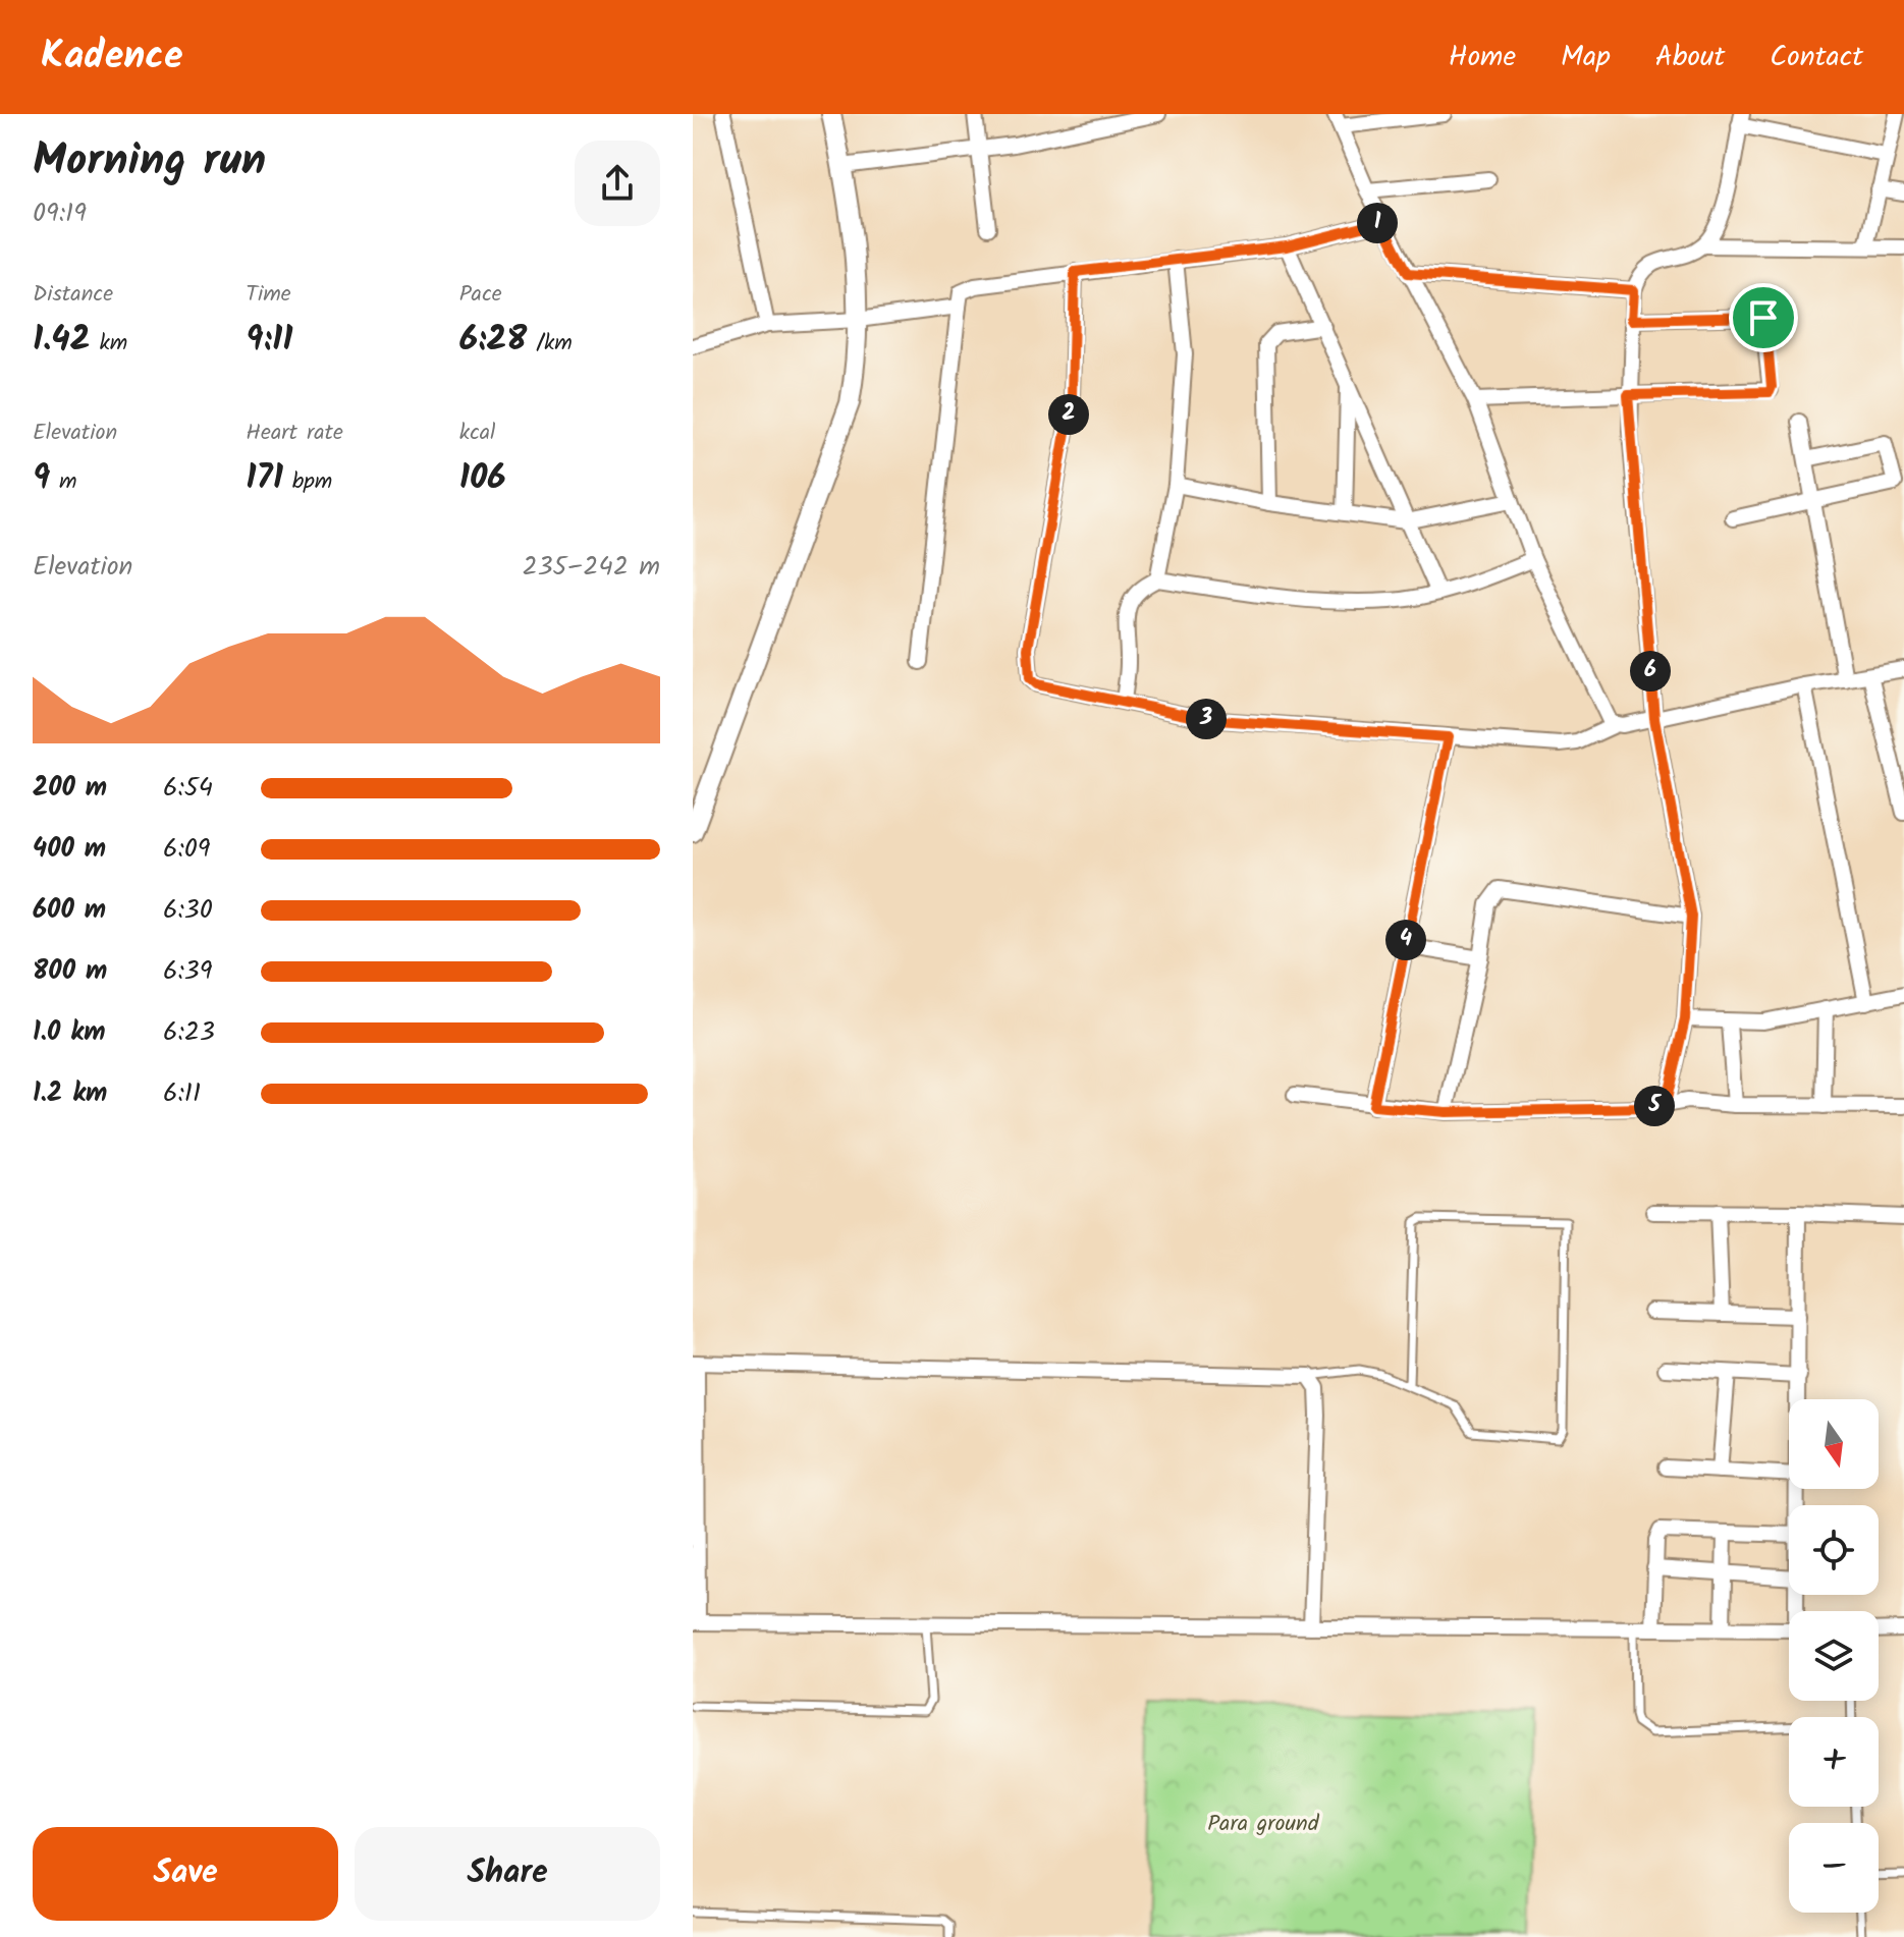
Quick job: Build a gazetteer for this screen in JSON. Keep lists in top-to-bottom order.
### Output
{
  "parks": ["Para ground"],
  "north": "bottom",
  "page": {
    "header": "Kadence",
    "nav": [
      "Home",
      "Map",
      "About",
      "Contact"
    ],
    "heading": ["Morning run", "09:19"],
    "pins": [
      "1",
      "2",
      "6",
      "3",
      "4",
      "5"
    ],
    "stats": [
      ["Distance", "1.42 km"],
      ["Time", "9:11"],
      ["Pace", "6:28 /km"],
      ["Elevation", "9 m"],
      ["Heart rate", "171 bpm"],
      ["kcal", "106"]
    ],
    "chart": ["Elevation", "235–242 m"],
    "list": [
      {
        "name": "200 m",
        "note": "6:54"
      },
      {
        "name": "400 m",
        "note": "6:09"
      },
      {
        "name": "600 m",
        "note": "6:30"
      },
      {
        "name": "800 m",
        "note": "6:39"
      },
      {
        "name": "1.0 km",
        "note": "6:23"
      },
      {
        "name": "1.2 km",
        "note": "6:11"
      }
    ],
    "map_buttons": ["+", "−"],
    "buttons": ["Save", "Share"]
  }
}
